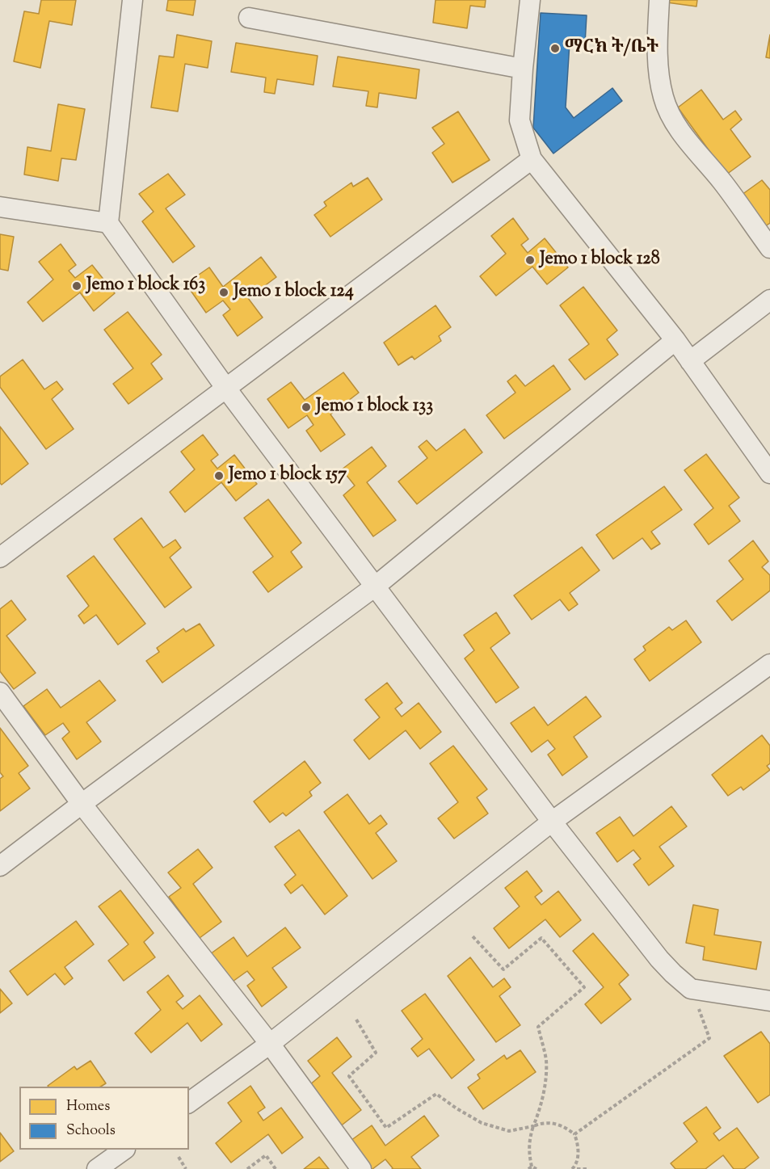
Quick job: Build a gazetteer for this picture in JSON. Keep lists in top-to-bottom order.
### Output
{
  "places": [
    "ማርክ ት/ቤት",
    "Jemo 1 block 128",
    "Jemo 1 block 163",
    "Jemo 1 block 124",
    "Jemo 1 block 133",
    "Jemo 1 block 157"
  ],
  "legend": ["Homes", "Schools"]
}
